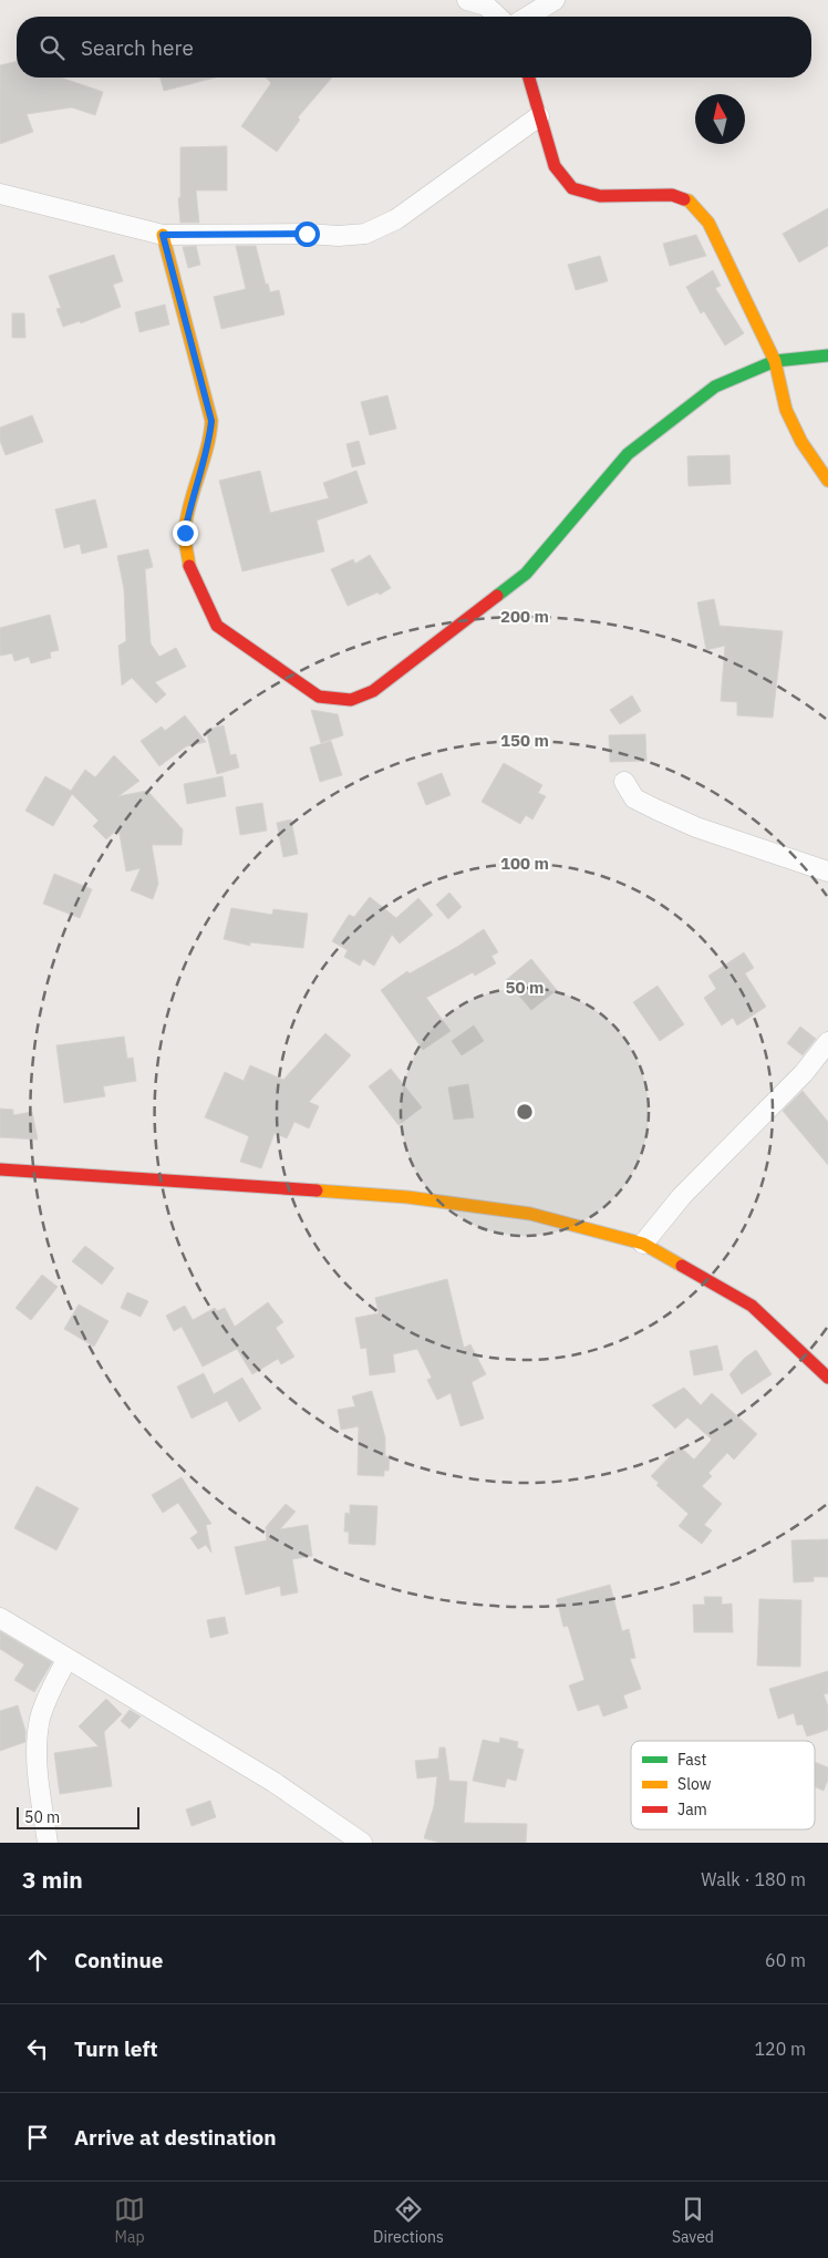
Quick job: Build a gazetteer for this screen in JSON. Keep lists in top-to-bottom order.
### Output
{
  "legend": ["Fast", "Slow", "Jam"],
  "scale_bar": "50 m",
  "north": "top",
  "page": {
    "search": "Search here",
    "scale": "50 m",
    "heading": ["3 min", "Walk · 180 m"],
    "list": [
      ["Continue", "60 m"],
      ["Turn left", "120 m"],
      "Arrive at destination"
    ],
    "nav": ["Map", "Directions", "Saved"]
  },
  "rings": [
    "200 m",
    "150 m",
    "100 m",
    "50 m"
  ]
}
